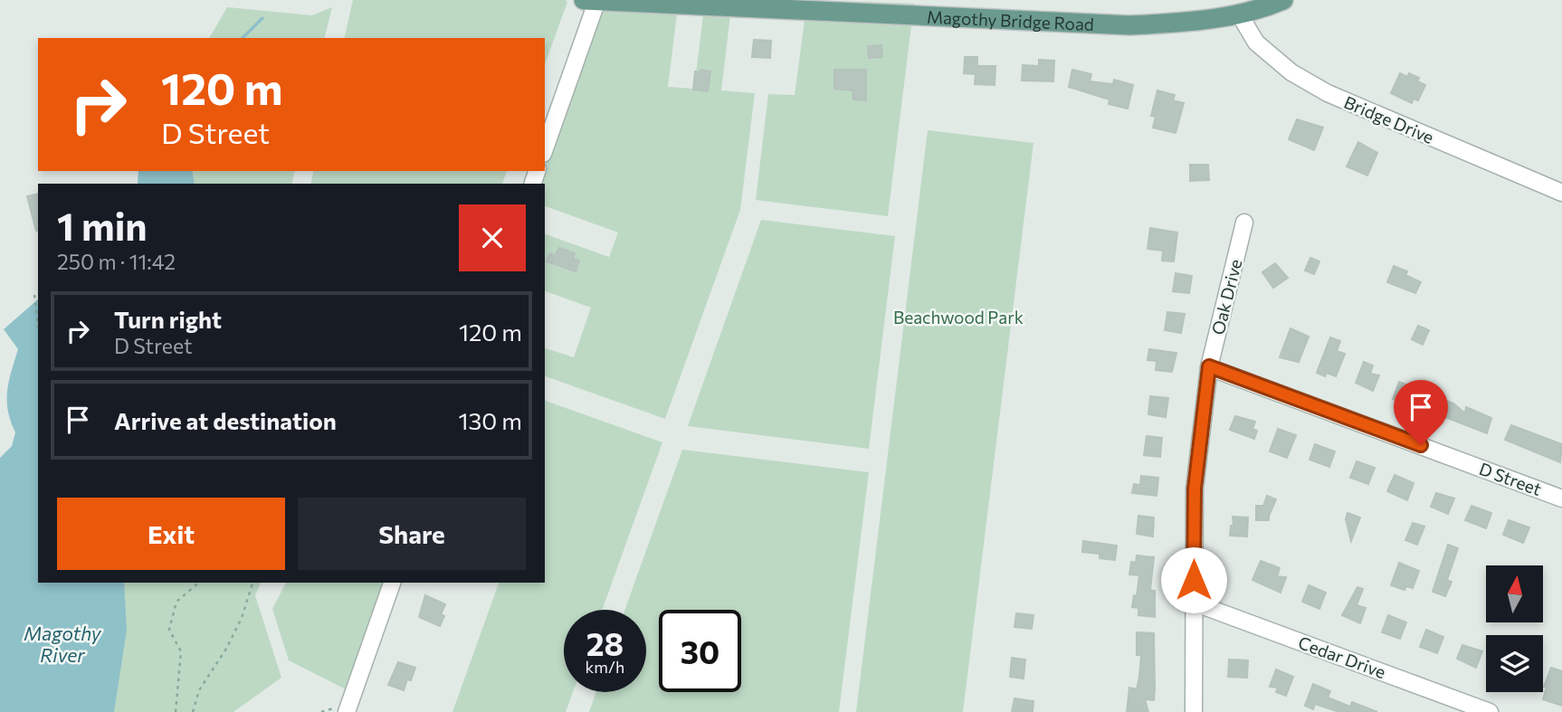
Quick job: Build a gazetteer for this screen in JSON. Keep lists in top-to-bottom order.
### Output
{
  "streets": {
    "main road": ["Magothy Bridge Road"],
    "street": [
      "Bridge Drive",
      "Oak Drive",
      "D Street",
      "Cedar Drive"
    ]
  },
  "crossings": [
    ["Magothy Bridge Road", "Bridge Drive"],
    ["Oak Drive", "D Street"],
    ["Oak Drive", "Cedar Drive"]
  ],
  "water": ["Magothy River"],
  "parks": ["Beachwood Park"],
  "north": "top",
  "page": {
    "turn": ["120 m", "D Street"],
    "heading": ["1 min", "250 m · 11:42"],
    "list": [
      {
        "name": "Turn right",
        "note": "D Street",
        "value": "120 m"
      },
      {
        "name": "Arrive at destination",
        "value": "130 m"
      }
    ],
    "buttons": ["Exit", "Share"],
    "speed": "28 km/h",
    "limit": "30"
  }
}
